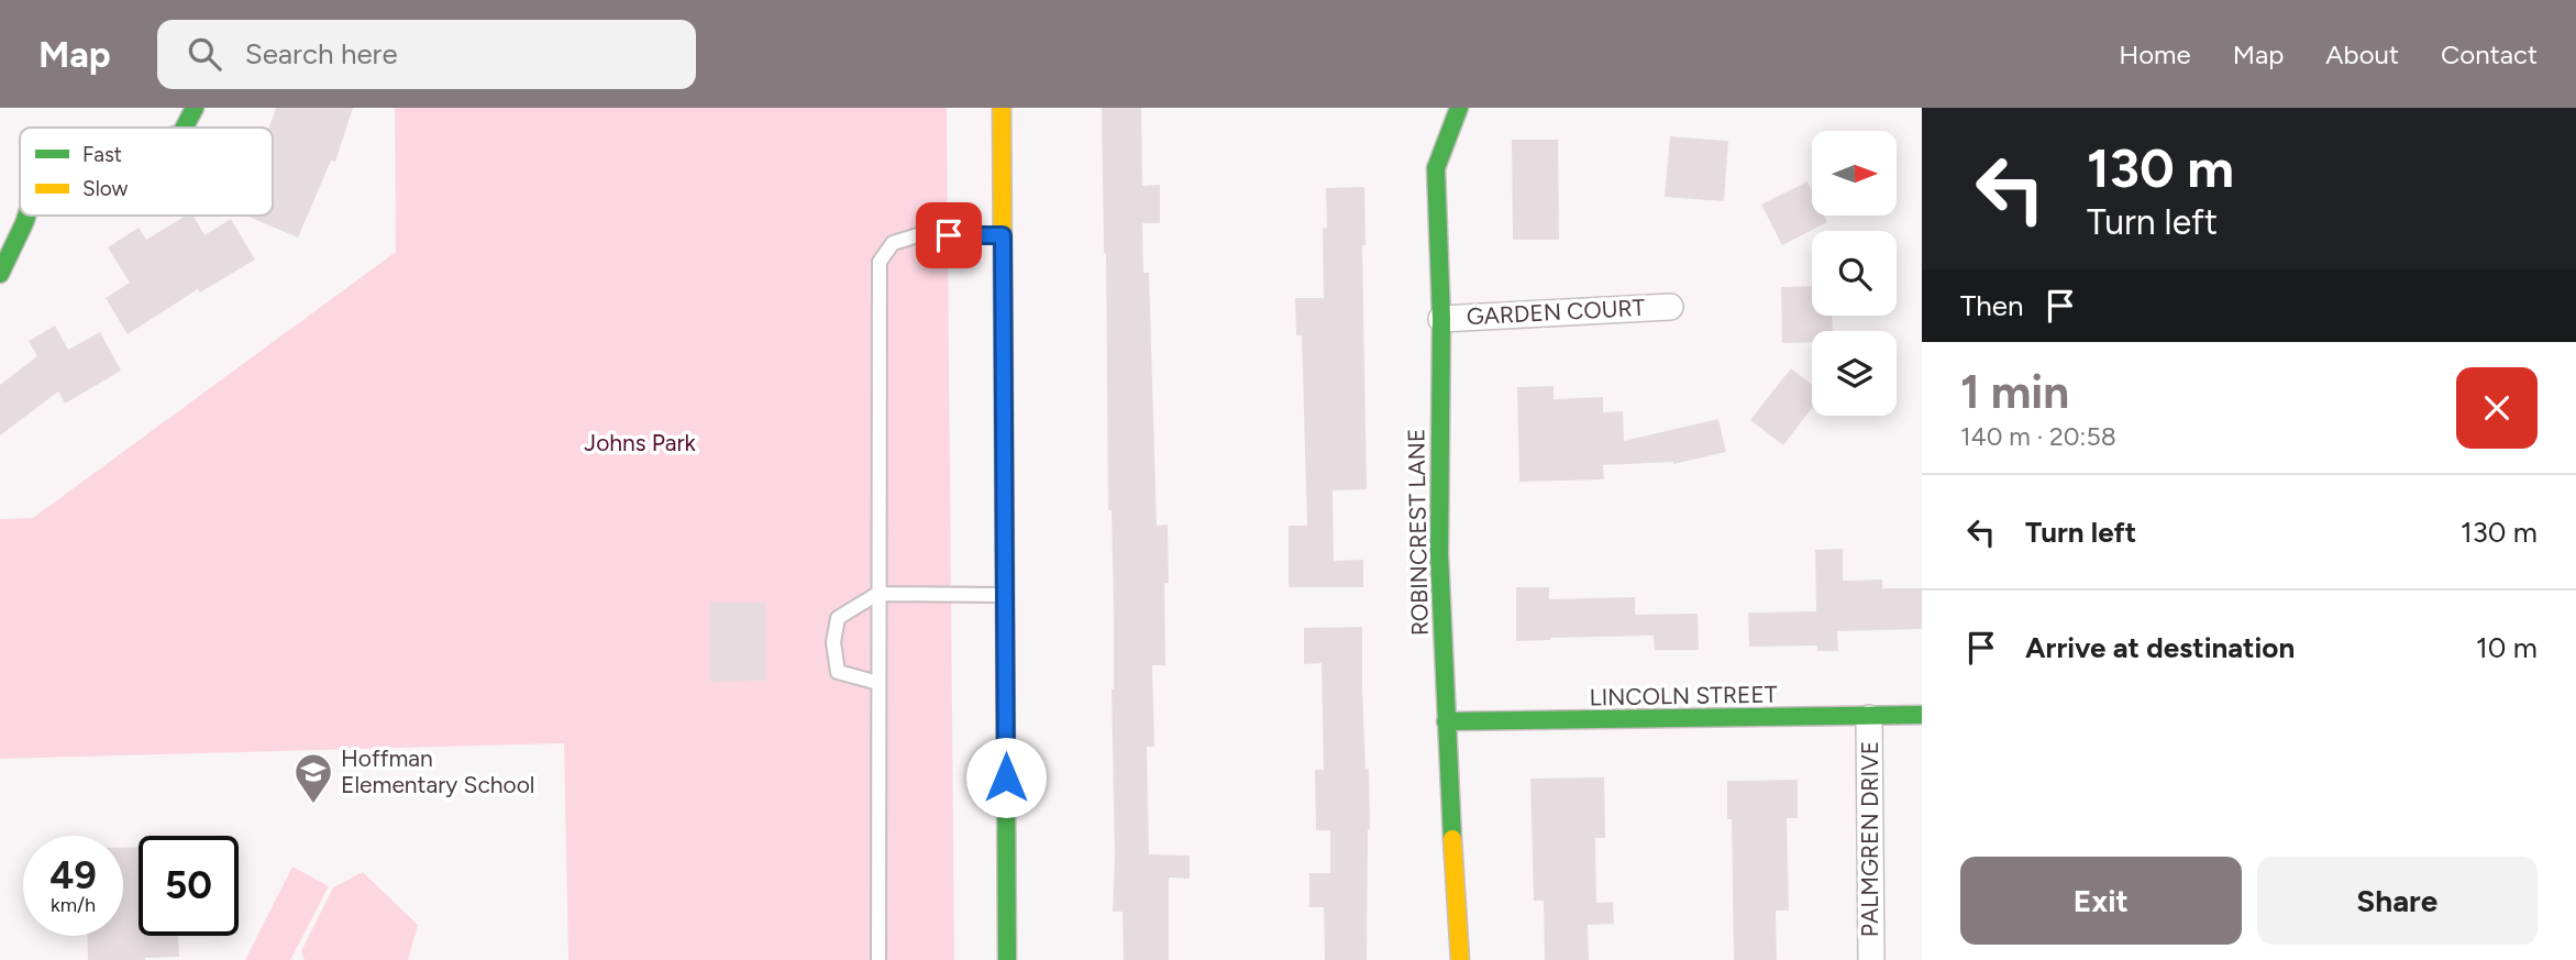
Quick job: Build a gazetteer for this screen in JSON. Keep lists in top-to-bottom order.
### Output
{
  "streets": {
    "street": [
      "GARDEN COURT",
      "ROBINCREST LANE",
      "LINCOLN STREET",
      "PALMGREN DRIVE"
    ]
  },
  "crossings": [
    ["GARDEN COURT", "ROBINCREST LANE"],
    ["ROBINCREST LANE", "LINCOLN STREET"],
    ["LINCOLN STREET", "PALMGREN DRIVE"]
  ],
  "parks": ["Johns Park"],
  "places": {
    "school or university": ["Hoffman Elementary School"]
  },
  "legend": ["Fast", "Slow"],
  "north": "right",
  "page": {
    "header": "Map",
    "search": "Search here",
    "nav": [
      "Home",
      "Map",
      "About",
      "Contact"
    ],
    "turn": ["130 m", "Turn left"],
    "then": "Then",
    "heading": ["1 min", "140 m · 20:58"],
    "list": [
      {
        "name": "Turn left",
        "value": "130 m"
      },
      {
        "name": "Arrive at destination",
        "value": "10 m"
      }
    ],
    "speed": "49 km/h",
    "limit": "50",
    "buttons": ["Exit", "Share"]
  }
}
